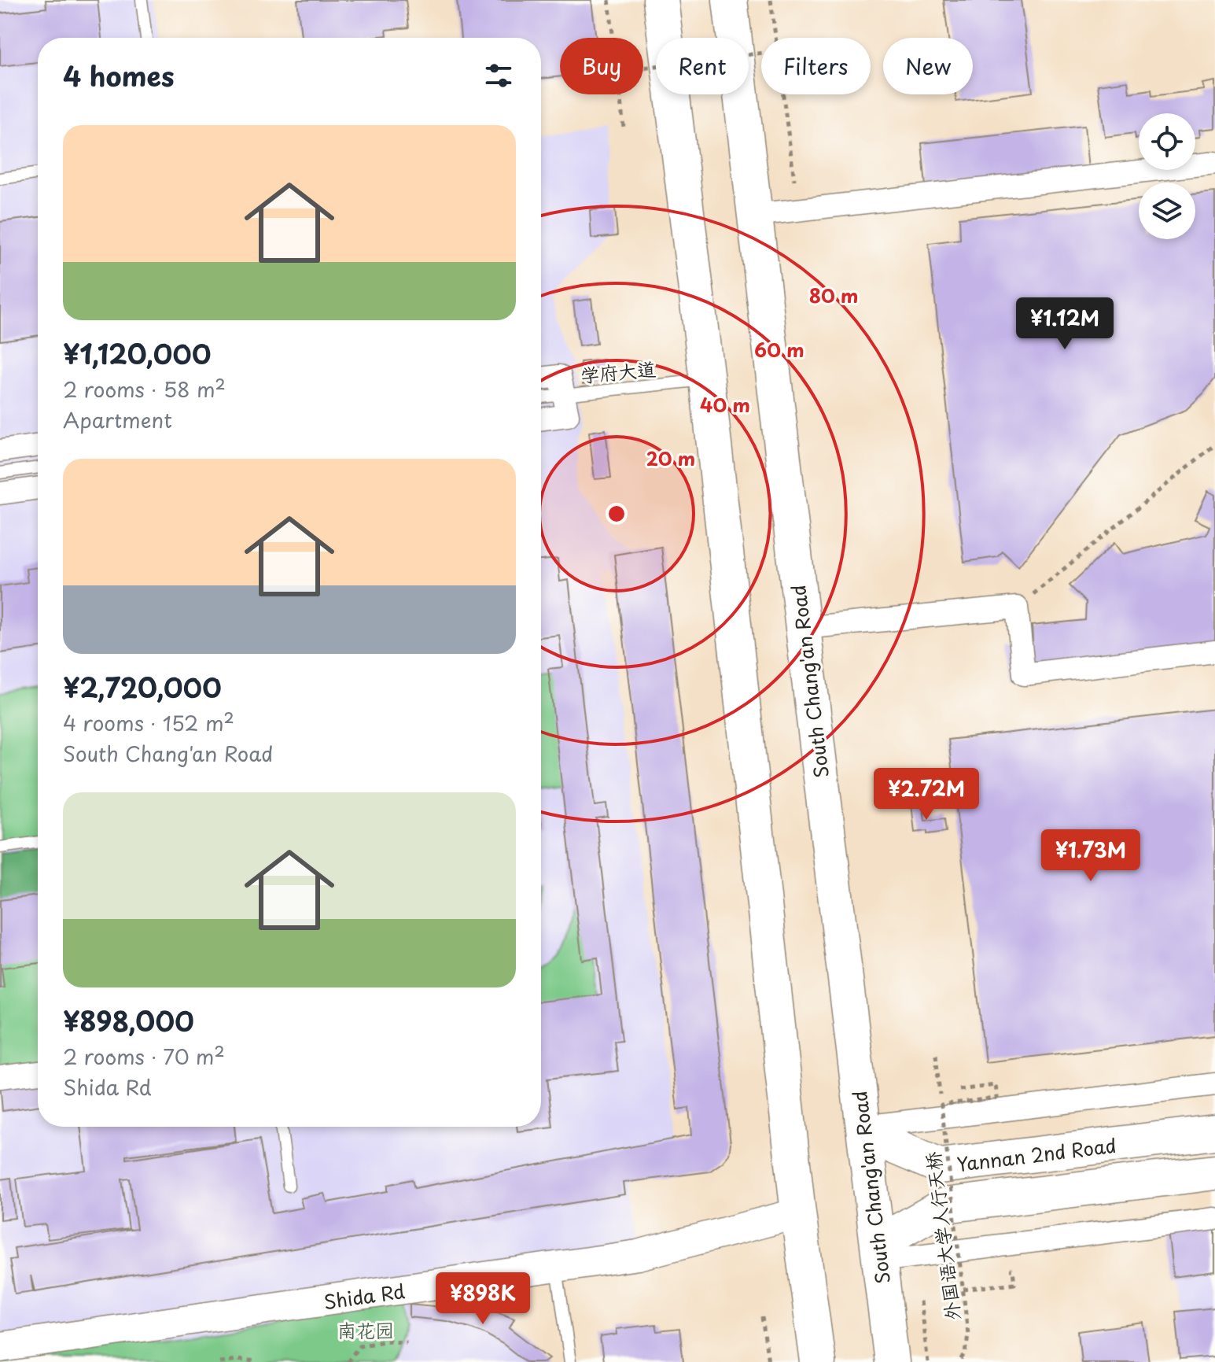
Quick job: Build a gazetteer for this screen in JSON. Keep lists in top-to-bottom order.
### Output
{
  "streets": {
    "main road": ["South Chang'an Road", "Yannan 2nd Road"],
    "street": ["Shida Rd"],
    "lane": ["学府大道"],
    "path": ["外国语大学人行天桥"]
  },
  "crossings": [
    ["South Chang'an Road", "Yannan 2nd Road"]
  ],
  "parks": ["南花园"],
  "page": {
    "chip": [
      "Buy",
      "Rent",
      "Filters",
      "New"
    ],
    "heading": "4 homes",
    "list": [
      {
        "name": "¥1,120,000",
        "note": "2 rooms · 58 m² · Apartment"
      },
      {
        "name": "¥2,720,000",
        "note": "4 rooms · 152 m² · South Chang'an Road"
      },
      {
        "name": "¥898,000",
        "note": "2 rooms · 70 m² · Shida Rd"
      }
    ],
    "price": [
      "¥1.12M",
      "¥2.72M",
      "¥1.73M",
      "¥898K"
    ]
  },
  "rings": [
    "80 m",
    "60 m",
    "40 m",
    "20 m"
  ]
}
